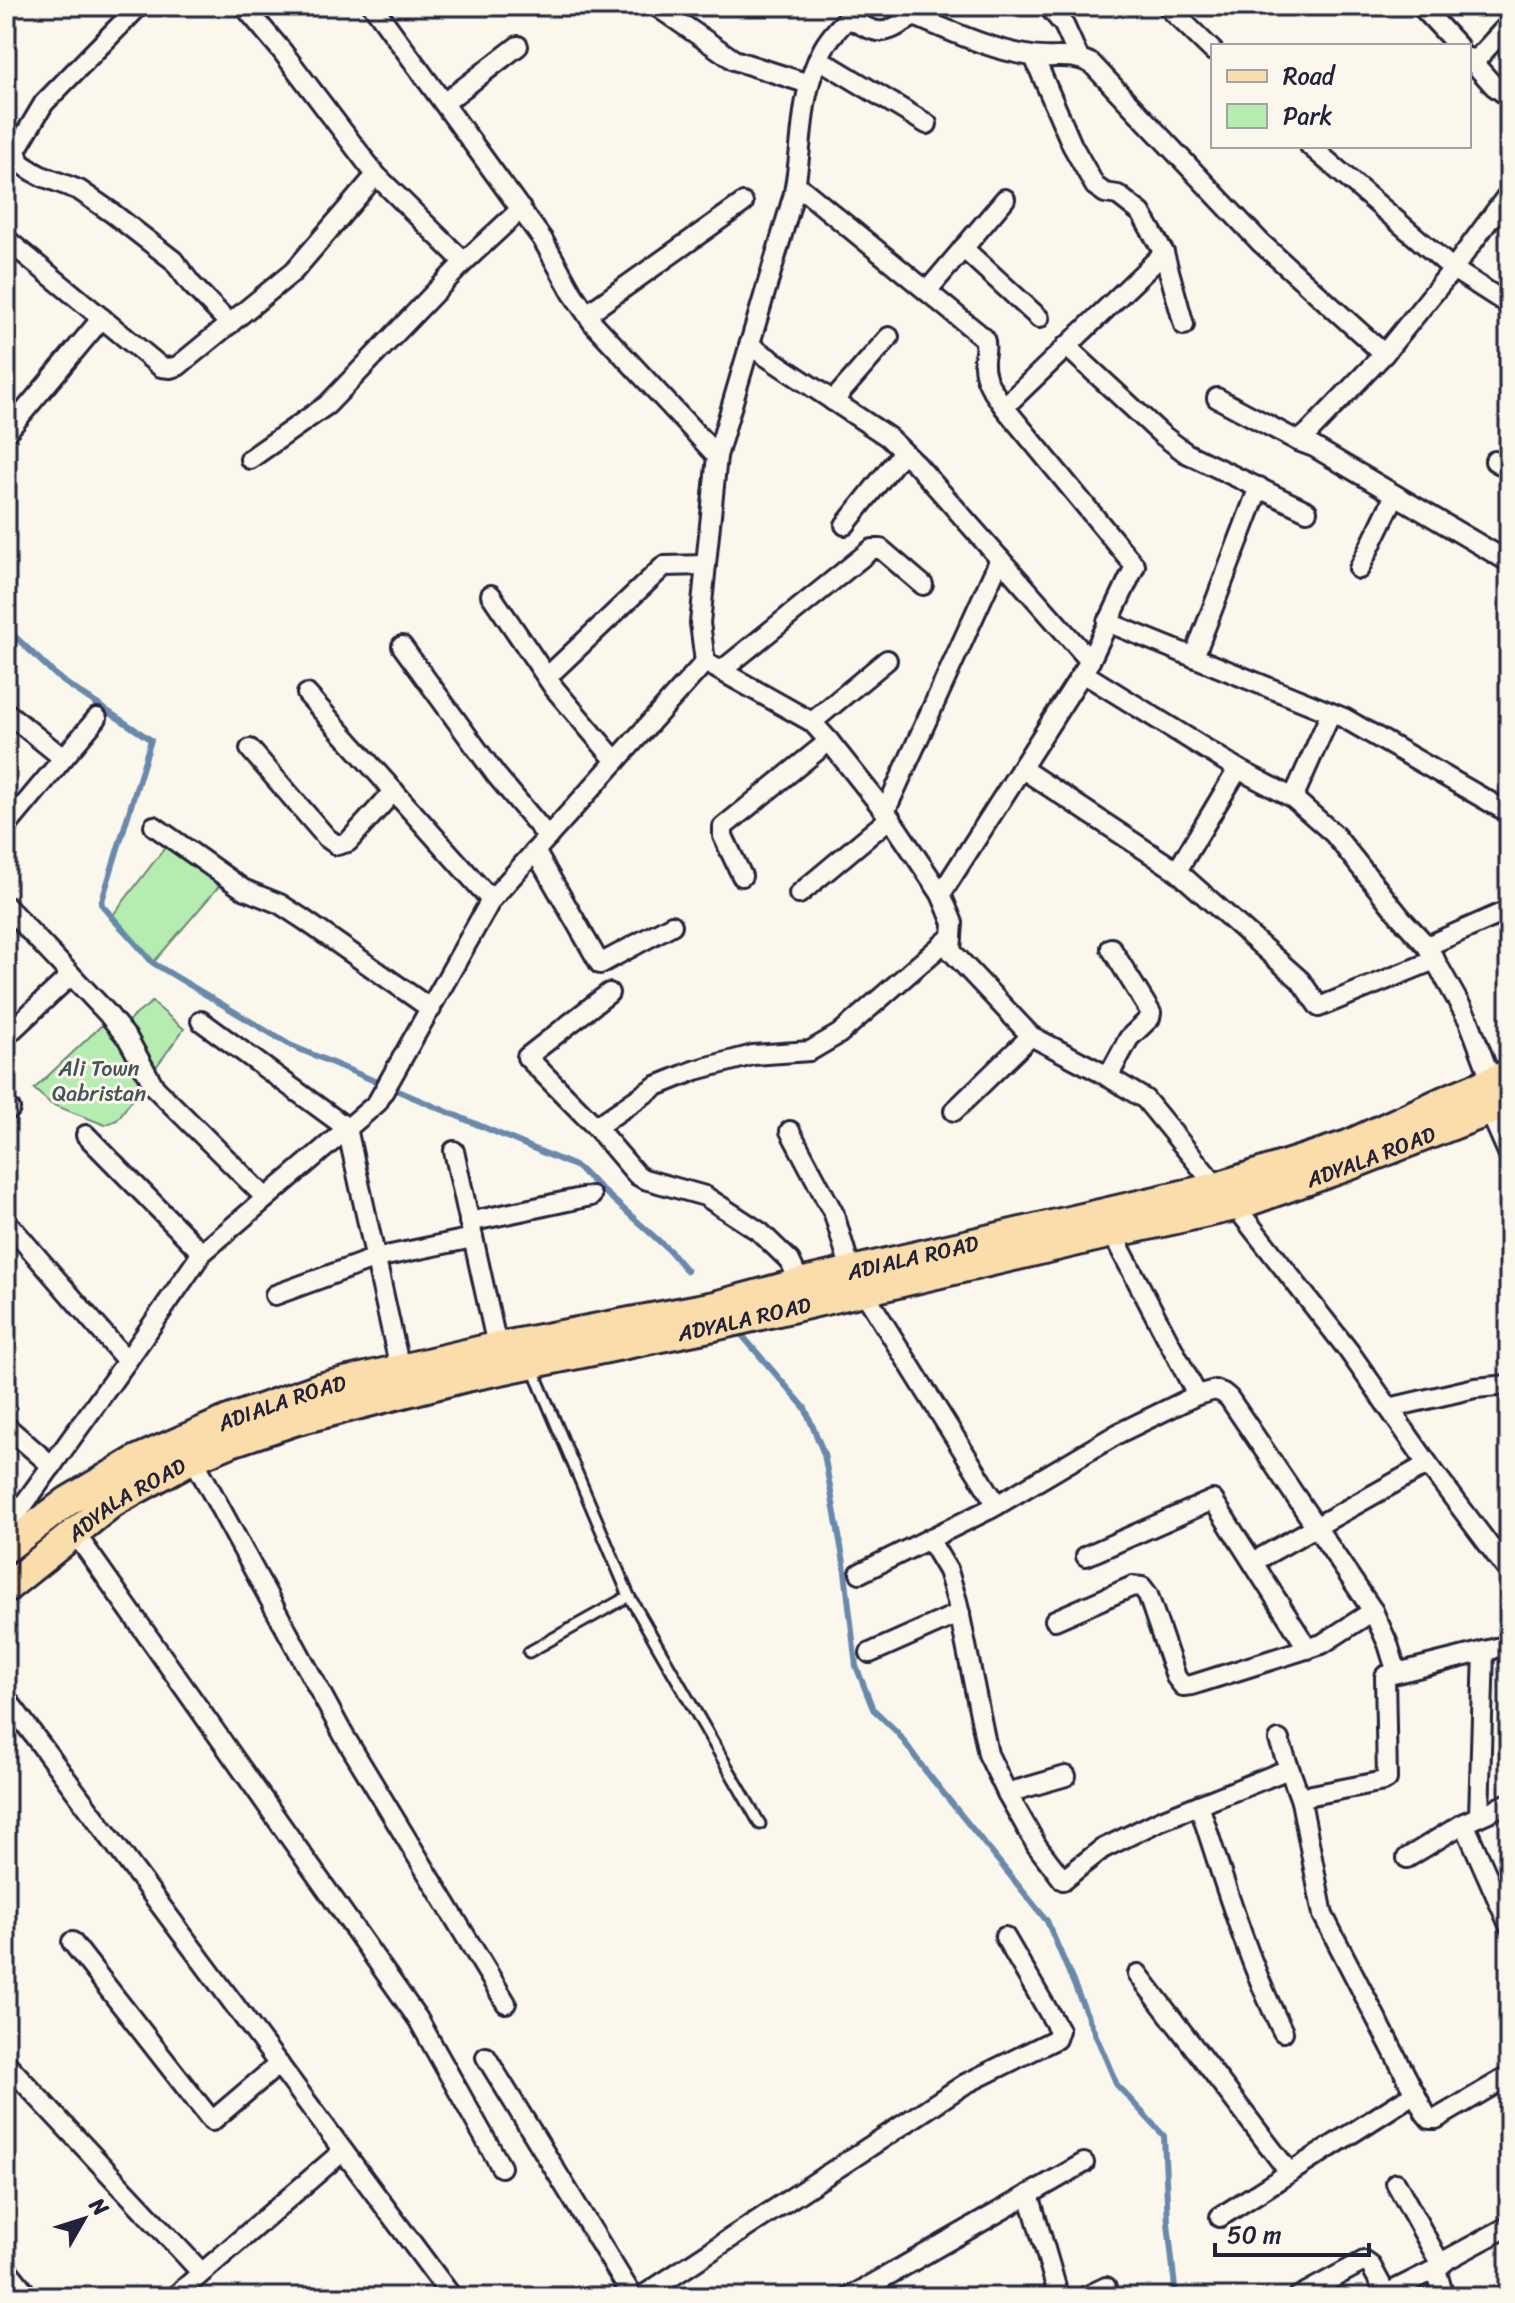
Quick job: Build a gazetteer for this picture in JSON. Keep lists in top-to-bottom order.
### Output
{
  "streets": {
    "main road": ["ADYALA ROAD", "ADIALA ROAD"]
  },
  "crossings": [
    ["ADYALA ROAD", "ADIALA ROAD"]
  ],
  "parks": ["Ali Town Qabristan"],
  "legend": ["Road", "Park"],
  "scale_bar": "50 m",
  "north": "top right"
}
